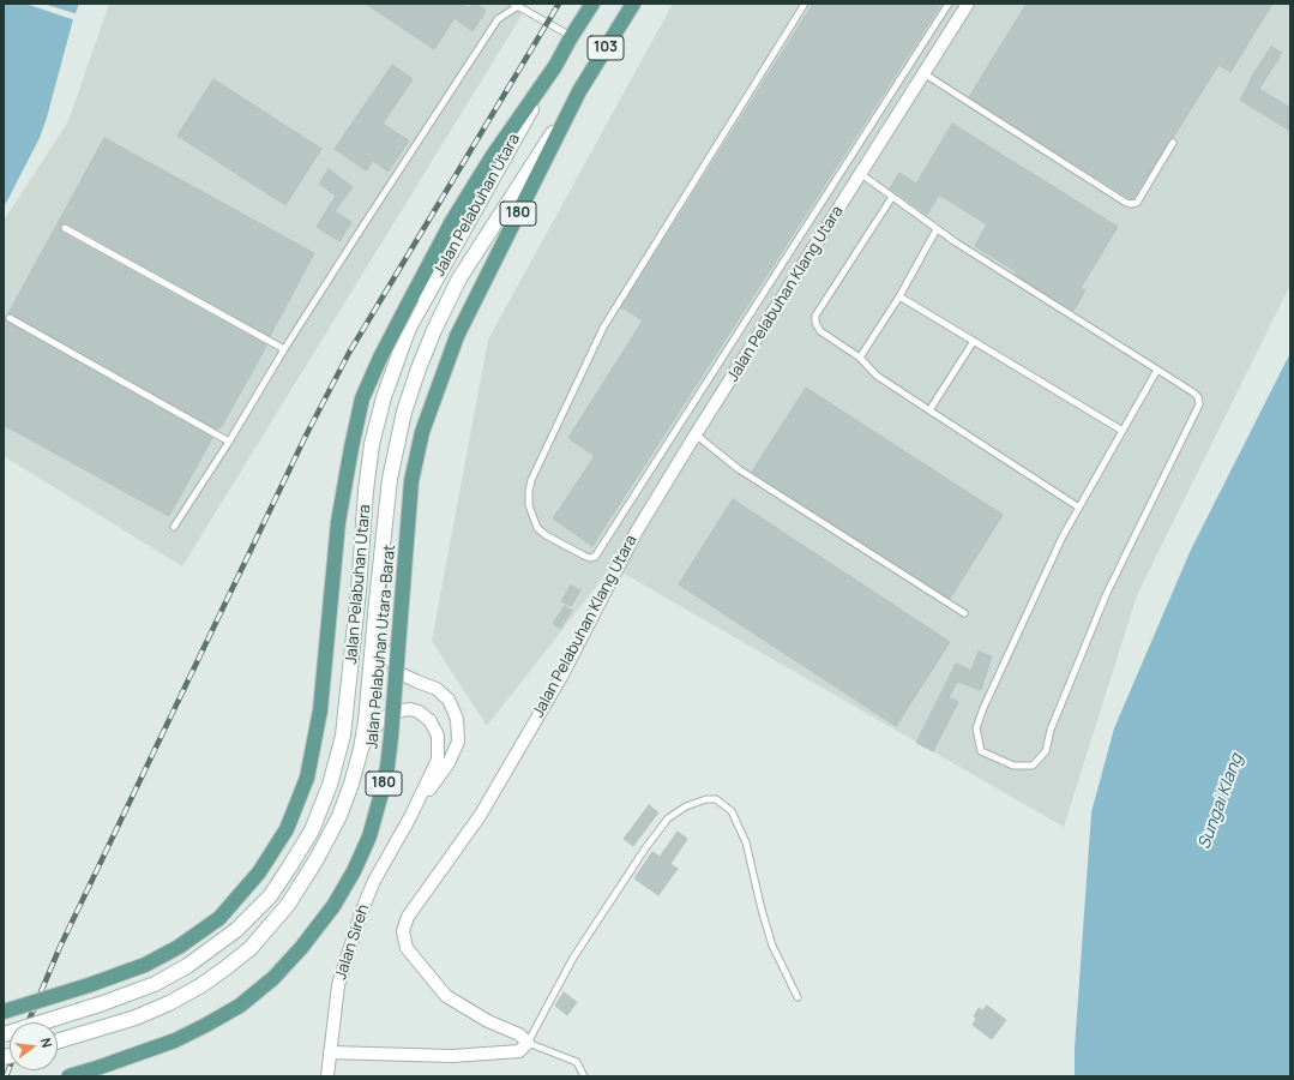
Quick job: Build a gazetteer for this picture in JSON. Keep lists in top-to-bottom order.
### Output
{
  "streets": {
    "main road": [
      "103",
      "Jalan Pelabuhan Utara",
      "180",
      "Jalan Pelabuhan Utara-Barat"
    ],
    "street": ["Jalan Pelabuhan Klang Utara", "Jalan Sireh"]
  },
  "crossings": [
    ["Jalan Pelabuhan Utara", "Jalan Pelabuhan Utara-Barat"]
  ],
  "water": ["Sungai Klang"],
  "north": "right"
}
